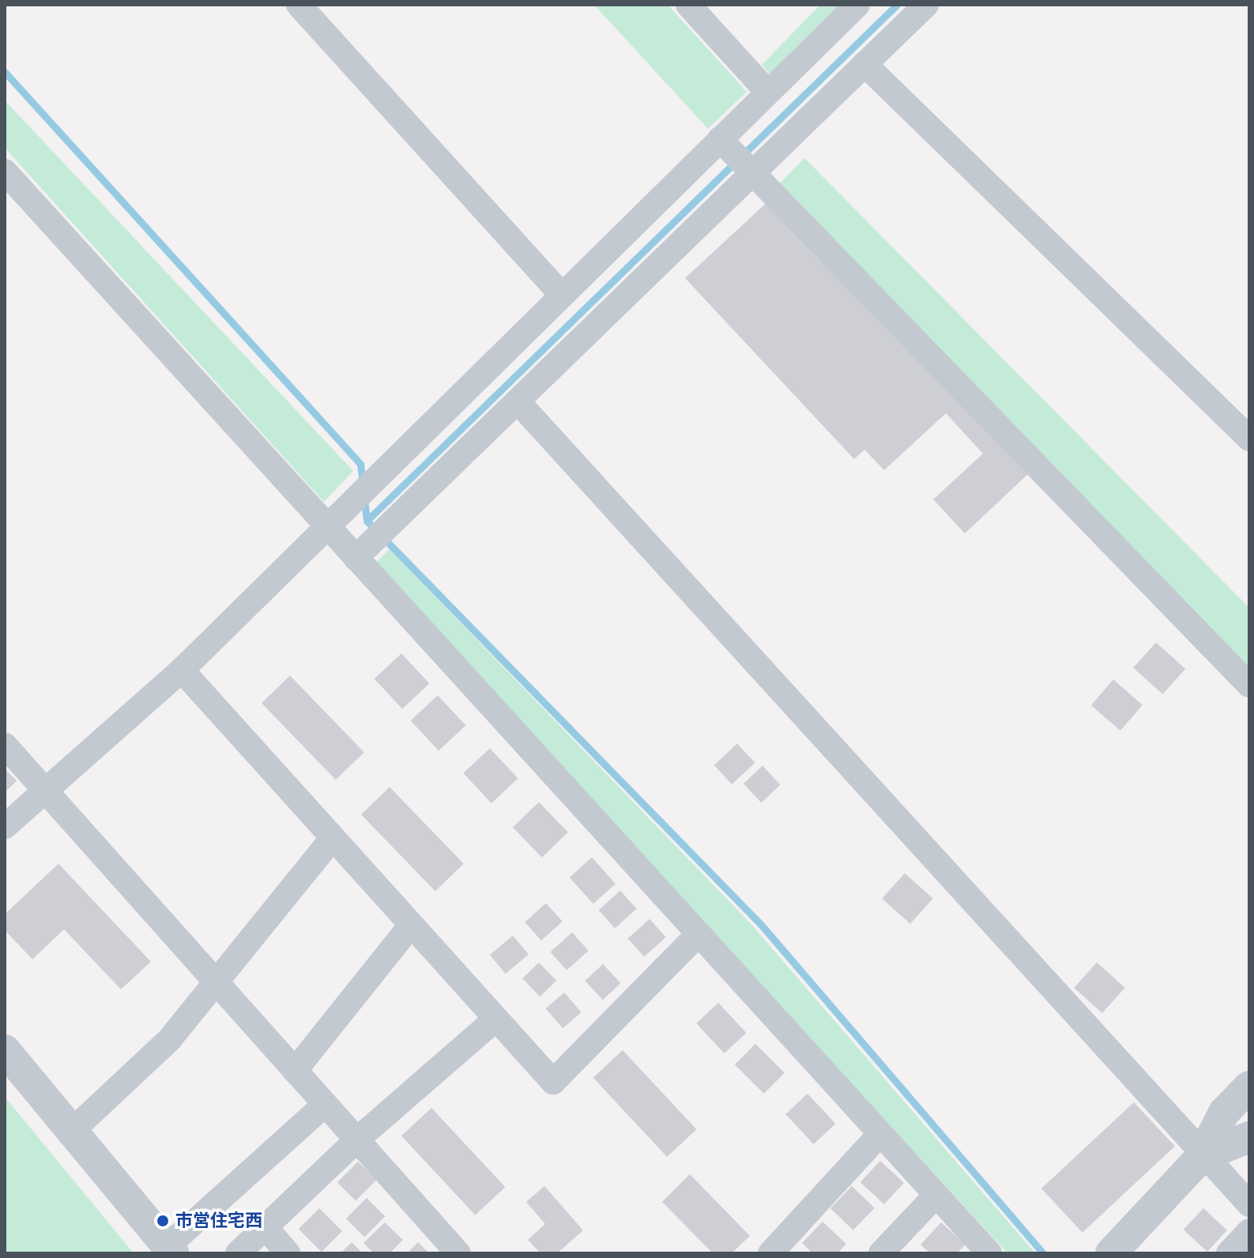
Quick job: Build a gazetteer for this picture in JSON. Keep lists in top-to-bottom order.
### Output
{
  "places": ["市営住宅西"]
}
